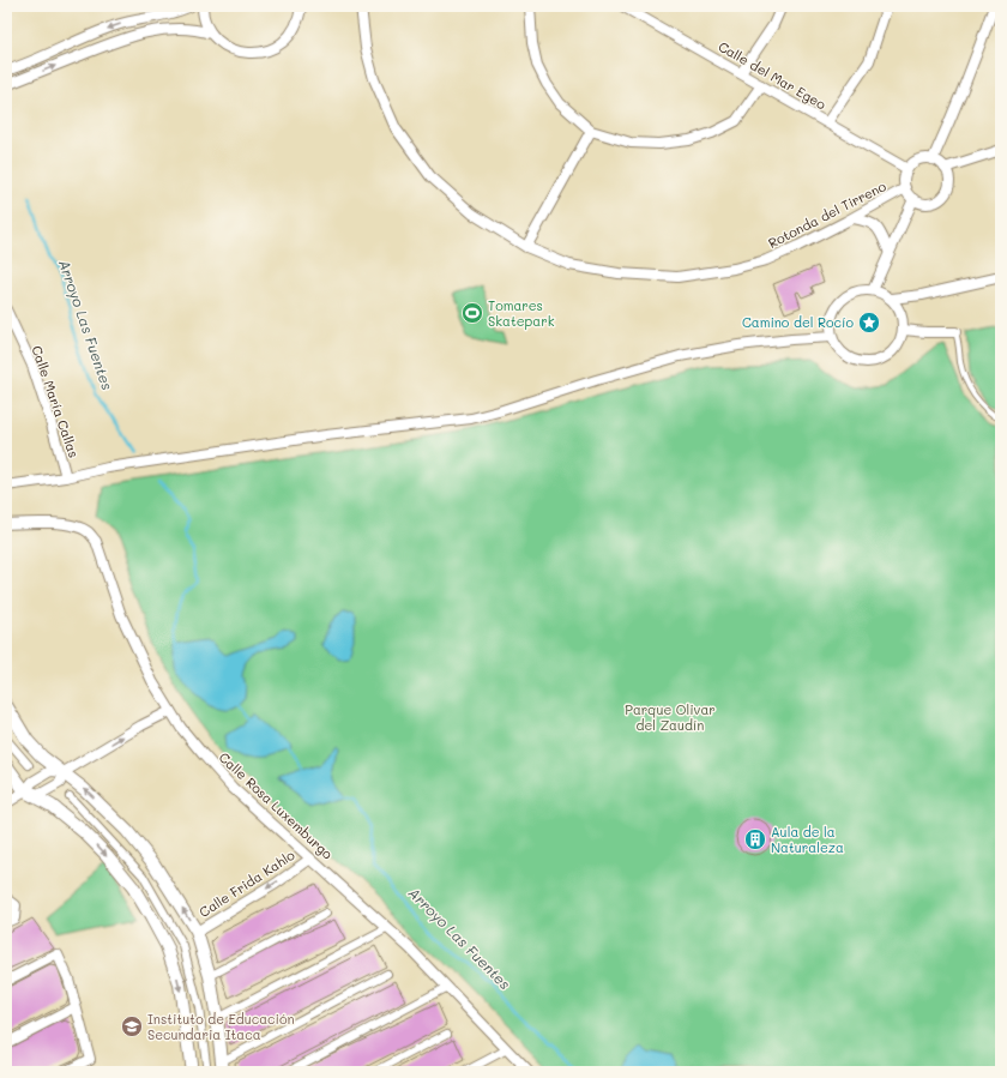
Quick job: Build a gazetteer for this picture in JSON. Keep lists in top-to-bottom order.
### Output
{
  "streets": {
    "street": [
      "Calle del Mar Egeo",
      "Rotonda del Tirreno",
      "Calle María Callas",
      "Calle Rosa Luxemburgo",
      "Calle Frida Kahlo"
    ]
  },
  "crossings": [
    ["Calle del Mar Egeo", "Rotonda del Tirreno"],
    ["Calle Rosa Luxemburgo", "Calle Frida Kahlo"]
  ],
  "water": ["Arroyo Las Fuentes"],
  "parks": ["Parque Olivar del Zaudín"],
  "places": {
    "sports": ["Tomares Skatepark"],
    "place": ["Camino del Rocío"],
    "building": ["Aula de la Naturaleza"],
    "school or university": ["Instituto de Educación Secundaria Itaca"]
  }
}
